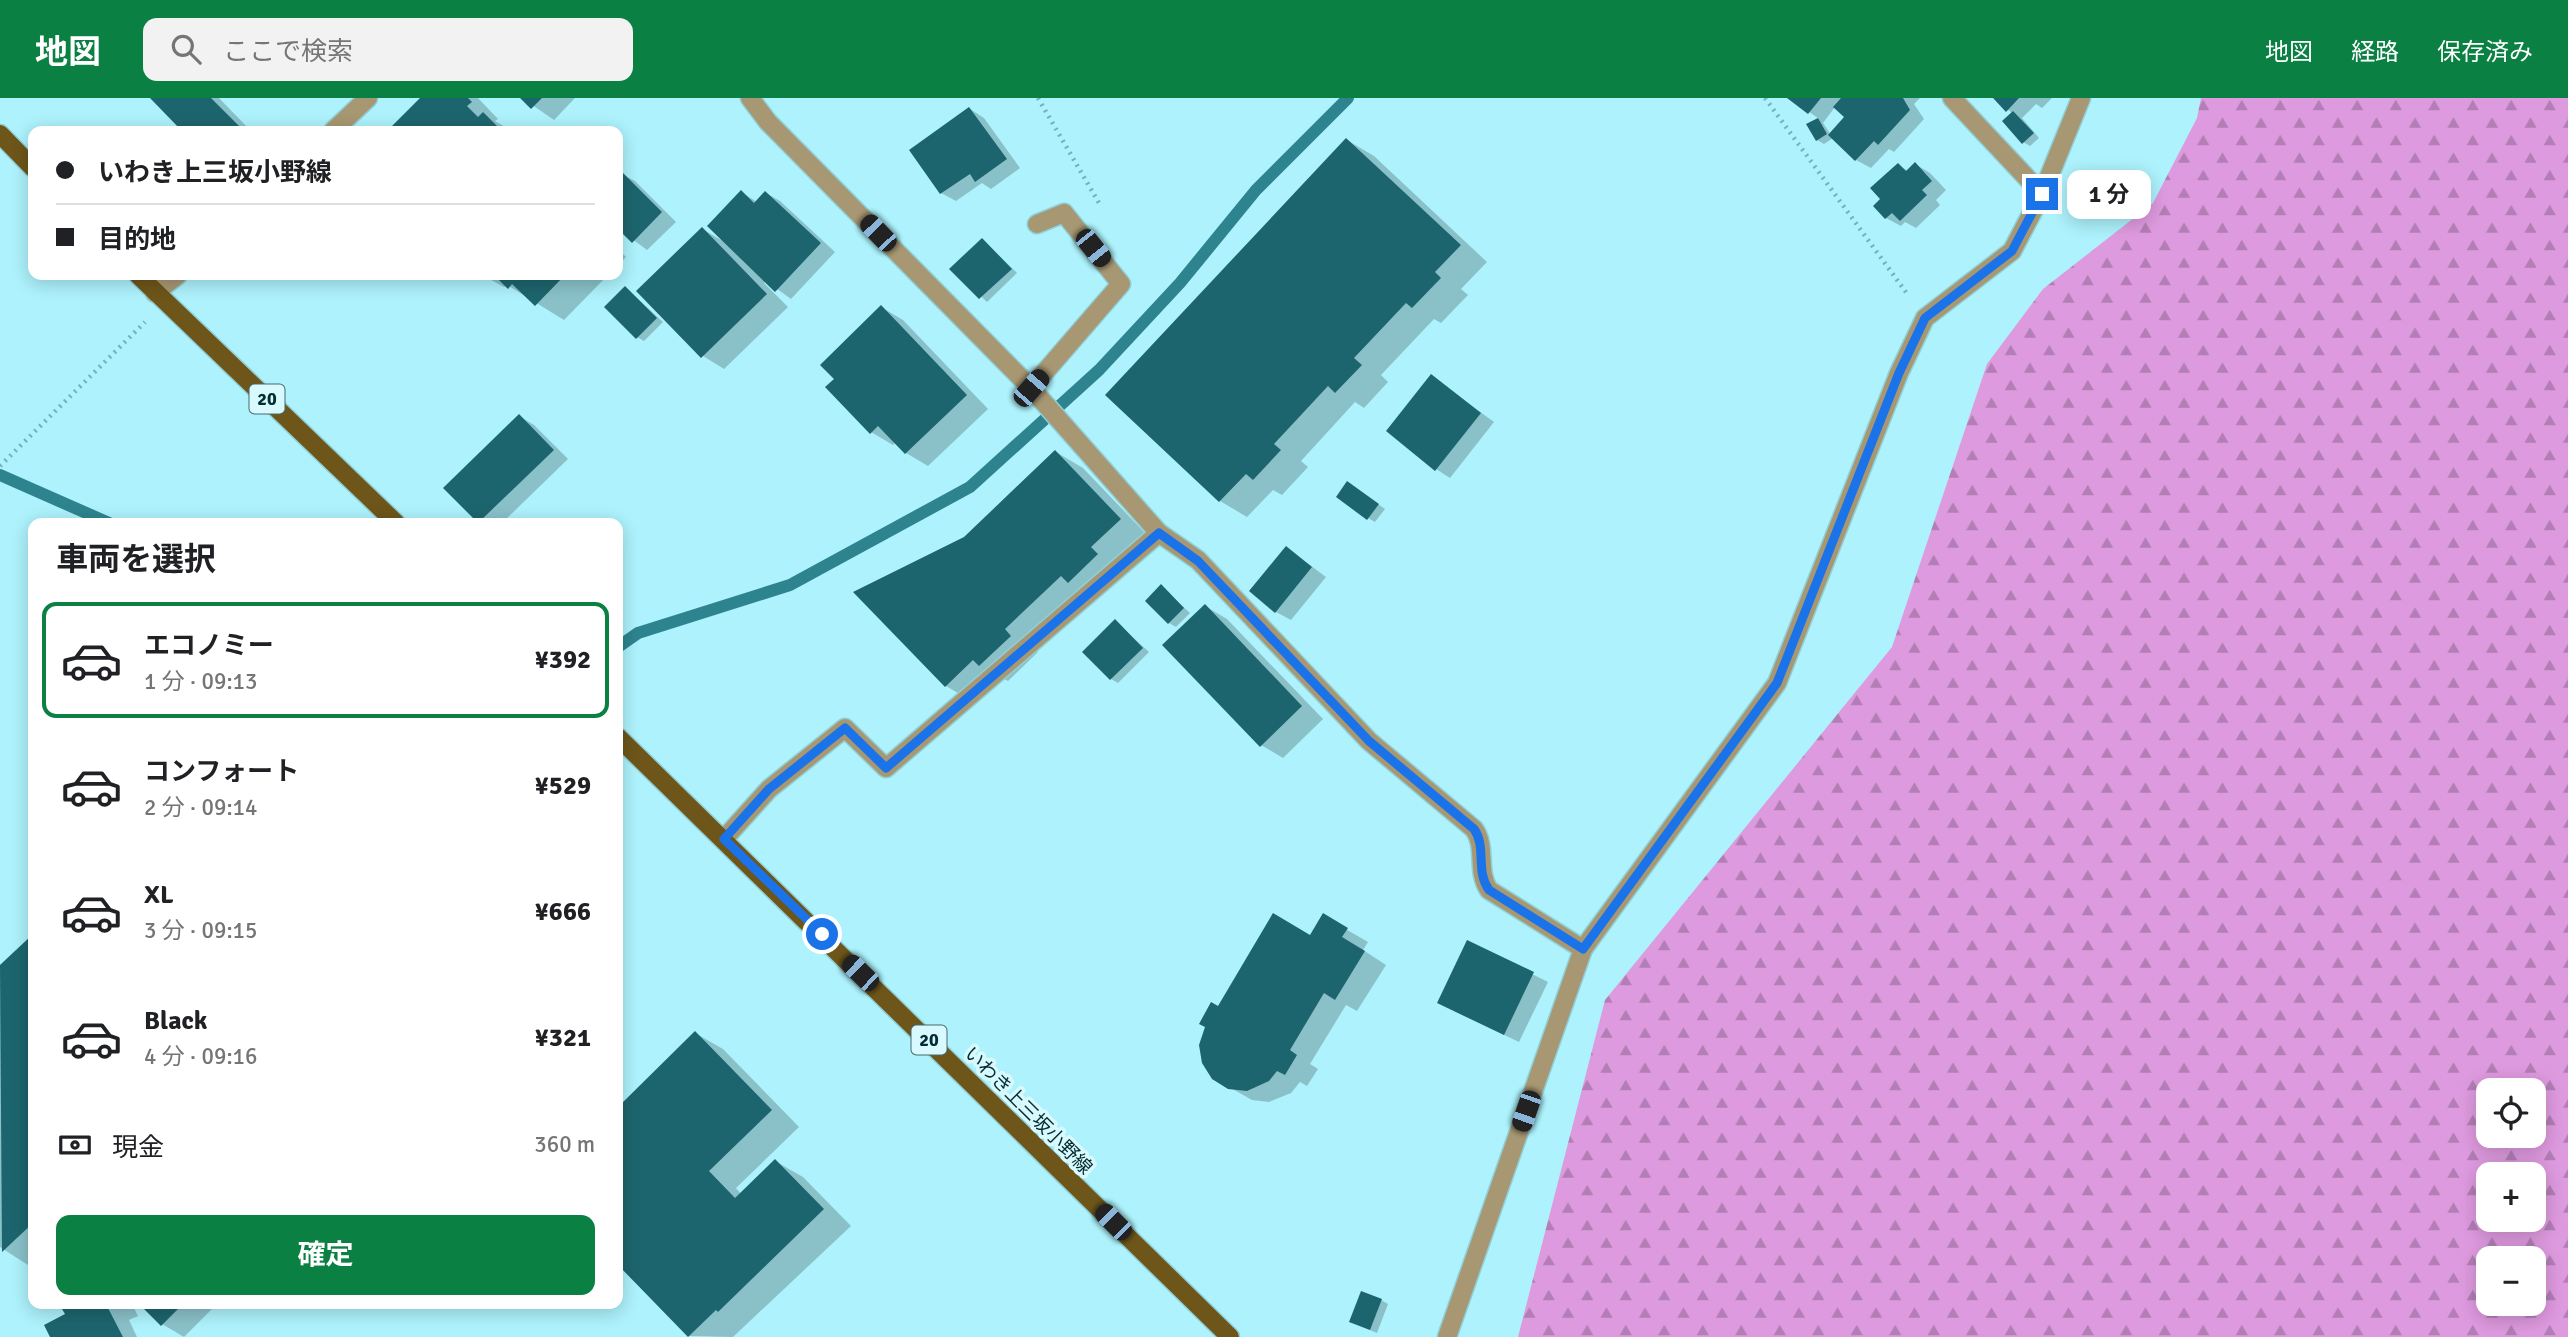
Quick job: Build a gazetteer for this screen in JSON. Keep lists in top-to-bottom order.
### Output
{
  "streets": {
    "main road": ["20", "いわき上三坂小野線"]
  },
  "page": {
    "header": "地図",
    "search": "ここで検索",
    "nav": ["地図", "経路", "保存済み"],
    "banner": ["いわき上三坂小野線", "目的地"],
    "bubble": "1 分",
    "heading": "車両を選択",
    "list": [
      {
        "name": "エコノミー",
        "note": "1 分 · 09:13",
        "value": "¥392"
      },
      {
        "name": "コンフォート",
        "note": "2 分 · 09:14",
        "value": "¥529"
      },
      {
        "name": "XL",
        "note": "3 分 · 09:15",
        "value": "¥666"
      },
      {
        "name": "Black",
        "note": "4 分 · 09:16",
        "value": "¥321"
      }
    ],
    "map_buttons": ["+", "−"],
    "pay": ["現金", "360 m"],
    "buttons": "確定"
  }
}
